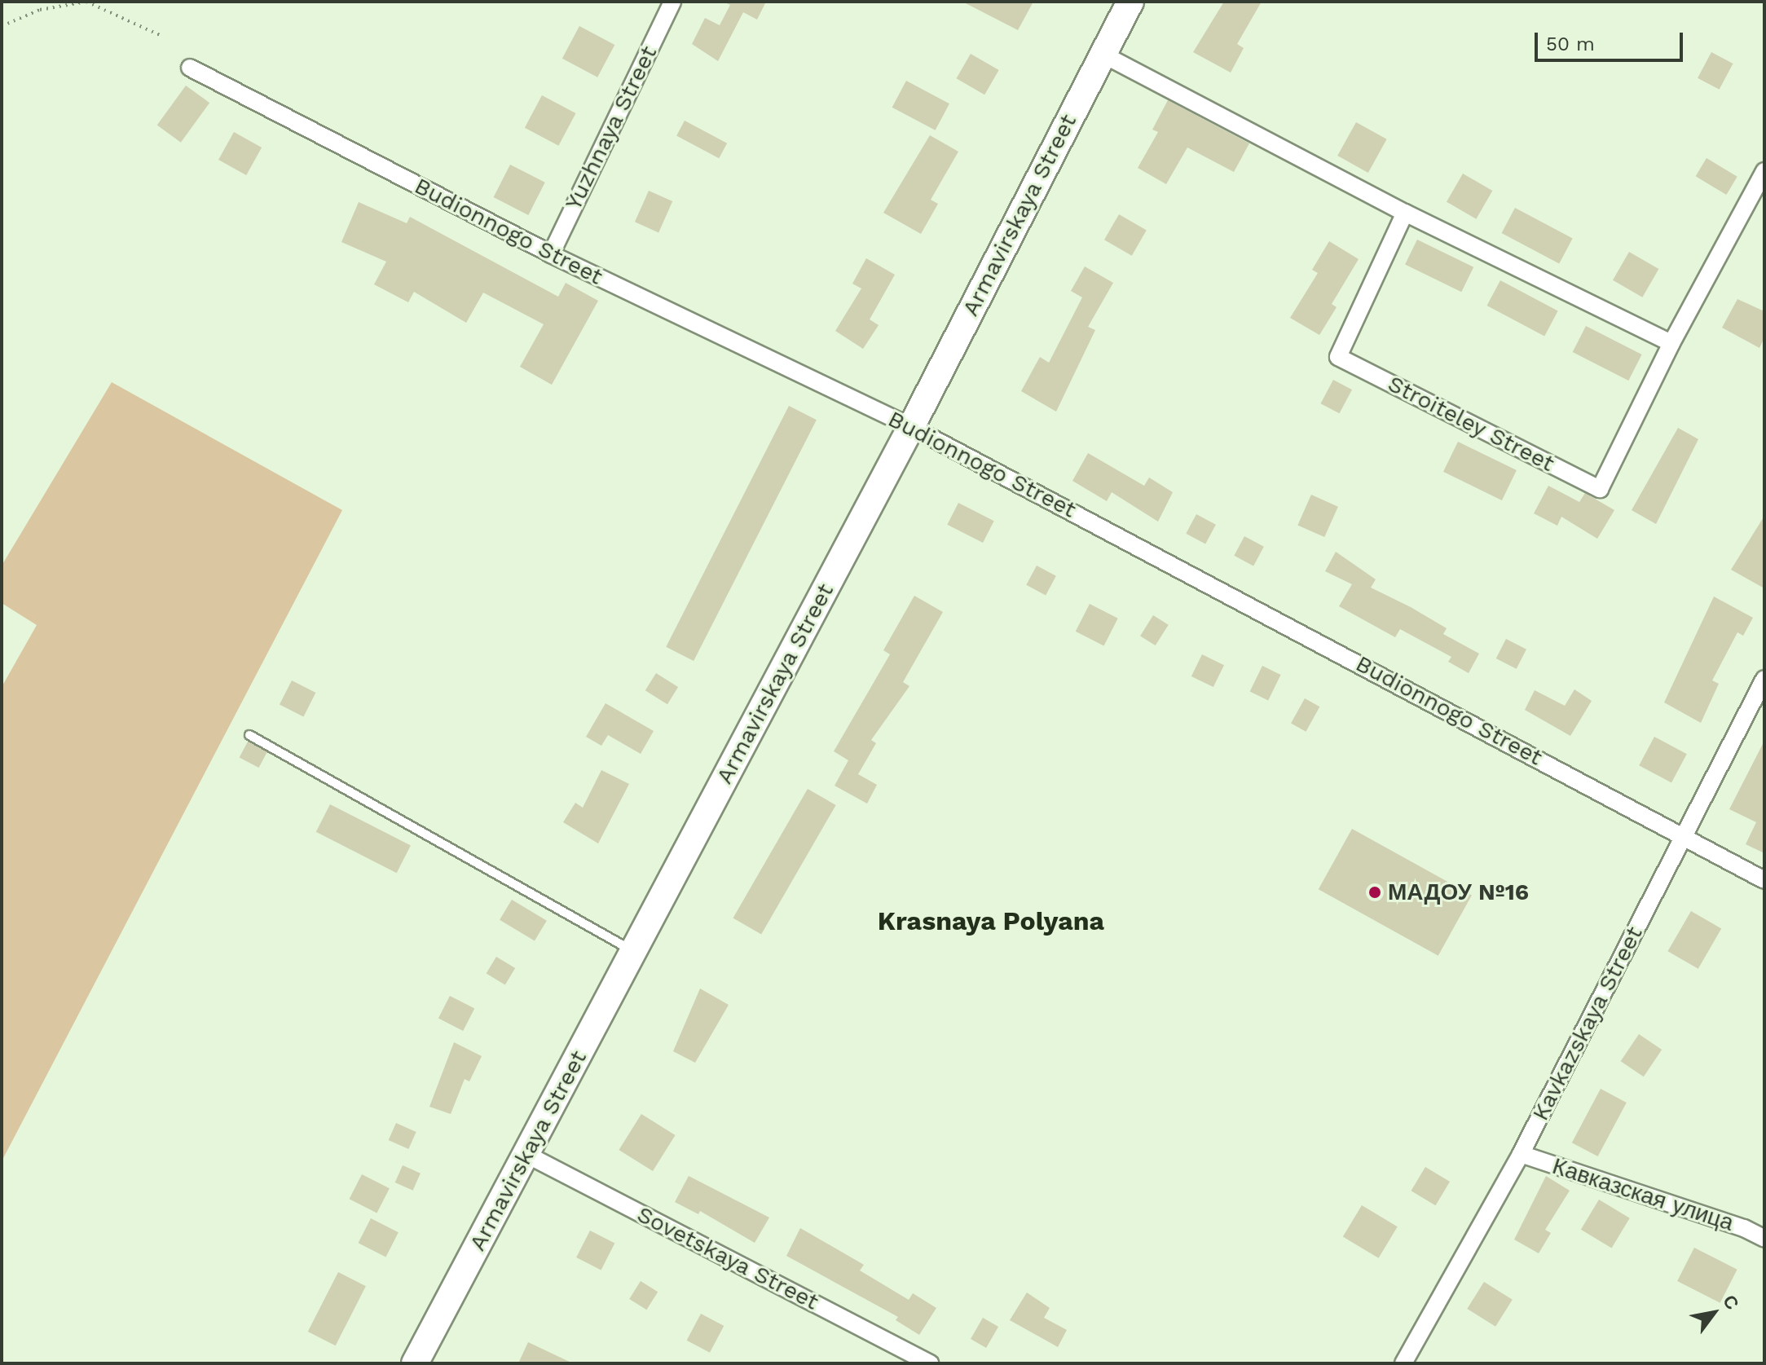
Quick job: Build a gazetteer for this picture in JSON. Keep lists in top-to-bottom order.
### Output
{
  "streets": {
    "main road": ["Armavirskaya Street"],
    "street": [
      "Yuzhnaya Street",
      "Budionnogo Street",
      "Stroiteley Street",
      "Kavkazskaya Street",
      "Кавказская улица",
      "Sovetskaya Street"
    ]
  },
  "crossings": [
    ["Yuzhnaya Street", "Budionnogo Street"],
    ["Armavirskaya Street", "Budionnogo Street"],
    ["Armavirskaya Street", "Sovetskaya Street"],
    ["Budionnogo Street", "Kavkazskaya Street"],
    ["Kavkazskaya Street", "Кавказская улица"]
  ],
  "districts": ["Krasnaya Polyana"],
  "places": ["МАДОУ №16"],
  "scale_bar": "50 m",
  "north": "top right"
}
